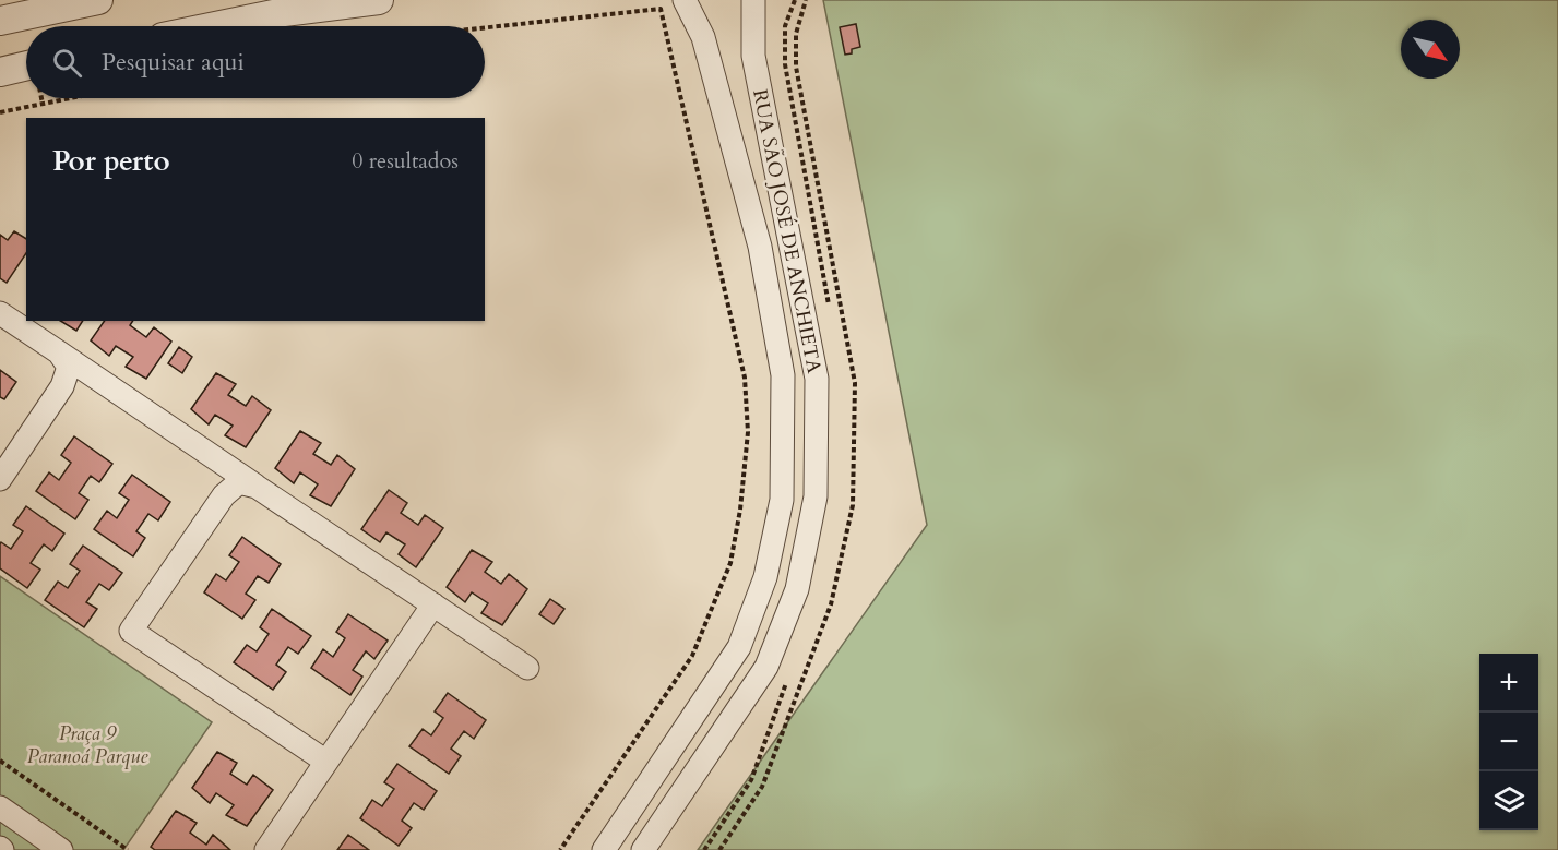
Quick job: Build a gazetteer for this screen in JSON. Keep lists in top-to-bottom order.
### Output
{
  "streets": {
    "street": ["RUA SÃO JOSÉ DE ANCHIETA"]
  },
  "parks": ["Praça 9 Paranoá Parque"],
  "north": "bottom right",
  "page": {
    "search": "Pesquisar aqui",
    "heading": ["Por perto", "0 resultados"],
    "map_buttons": ["+", "−"]
  }
}
